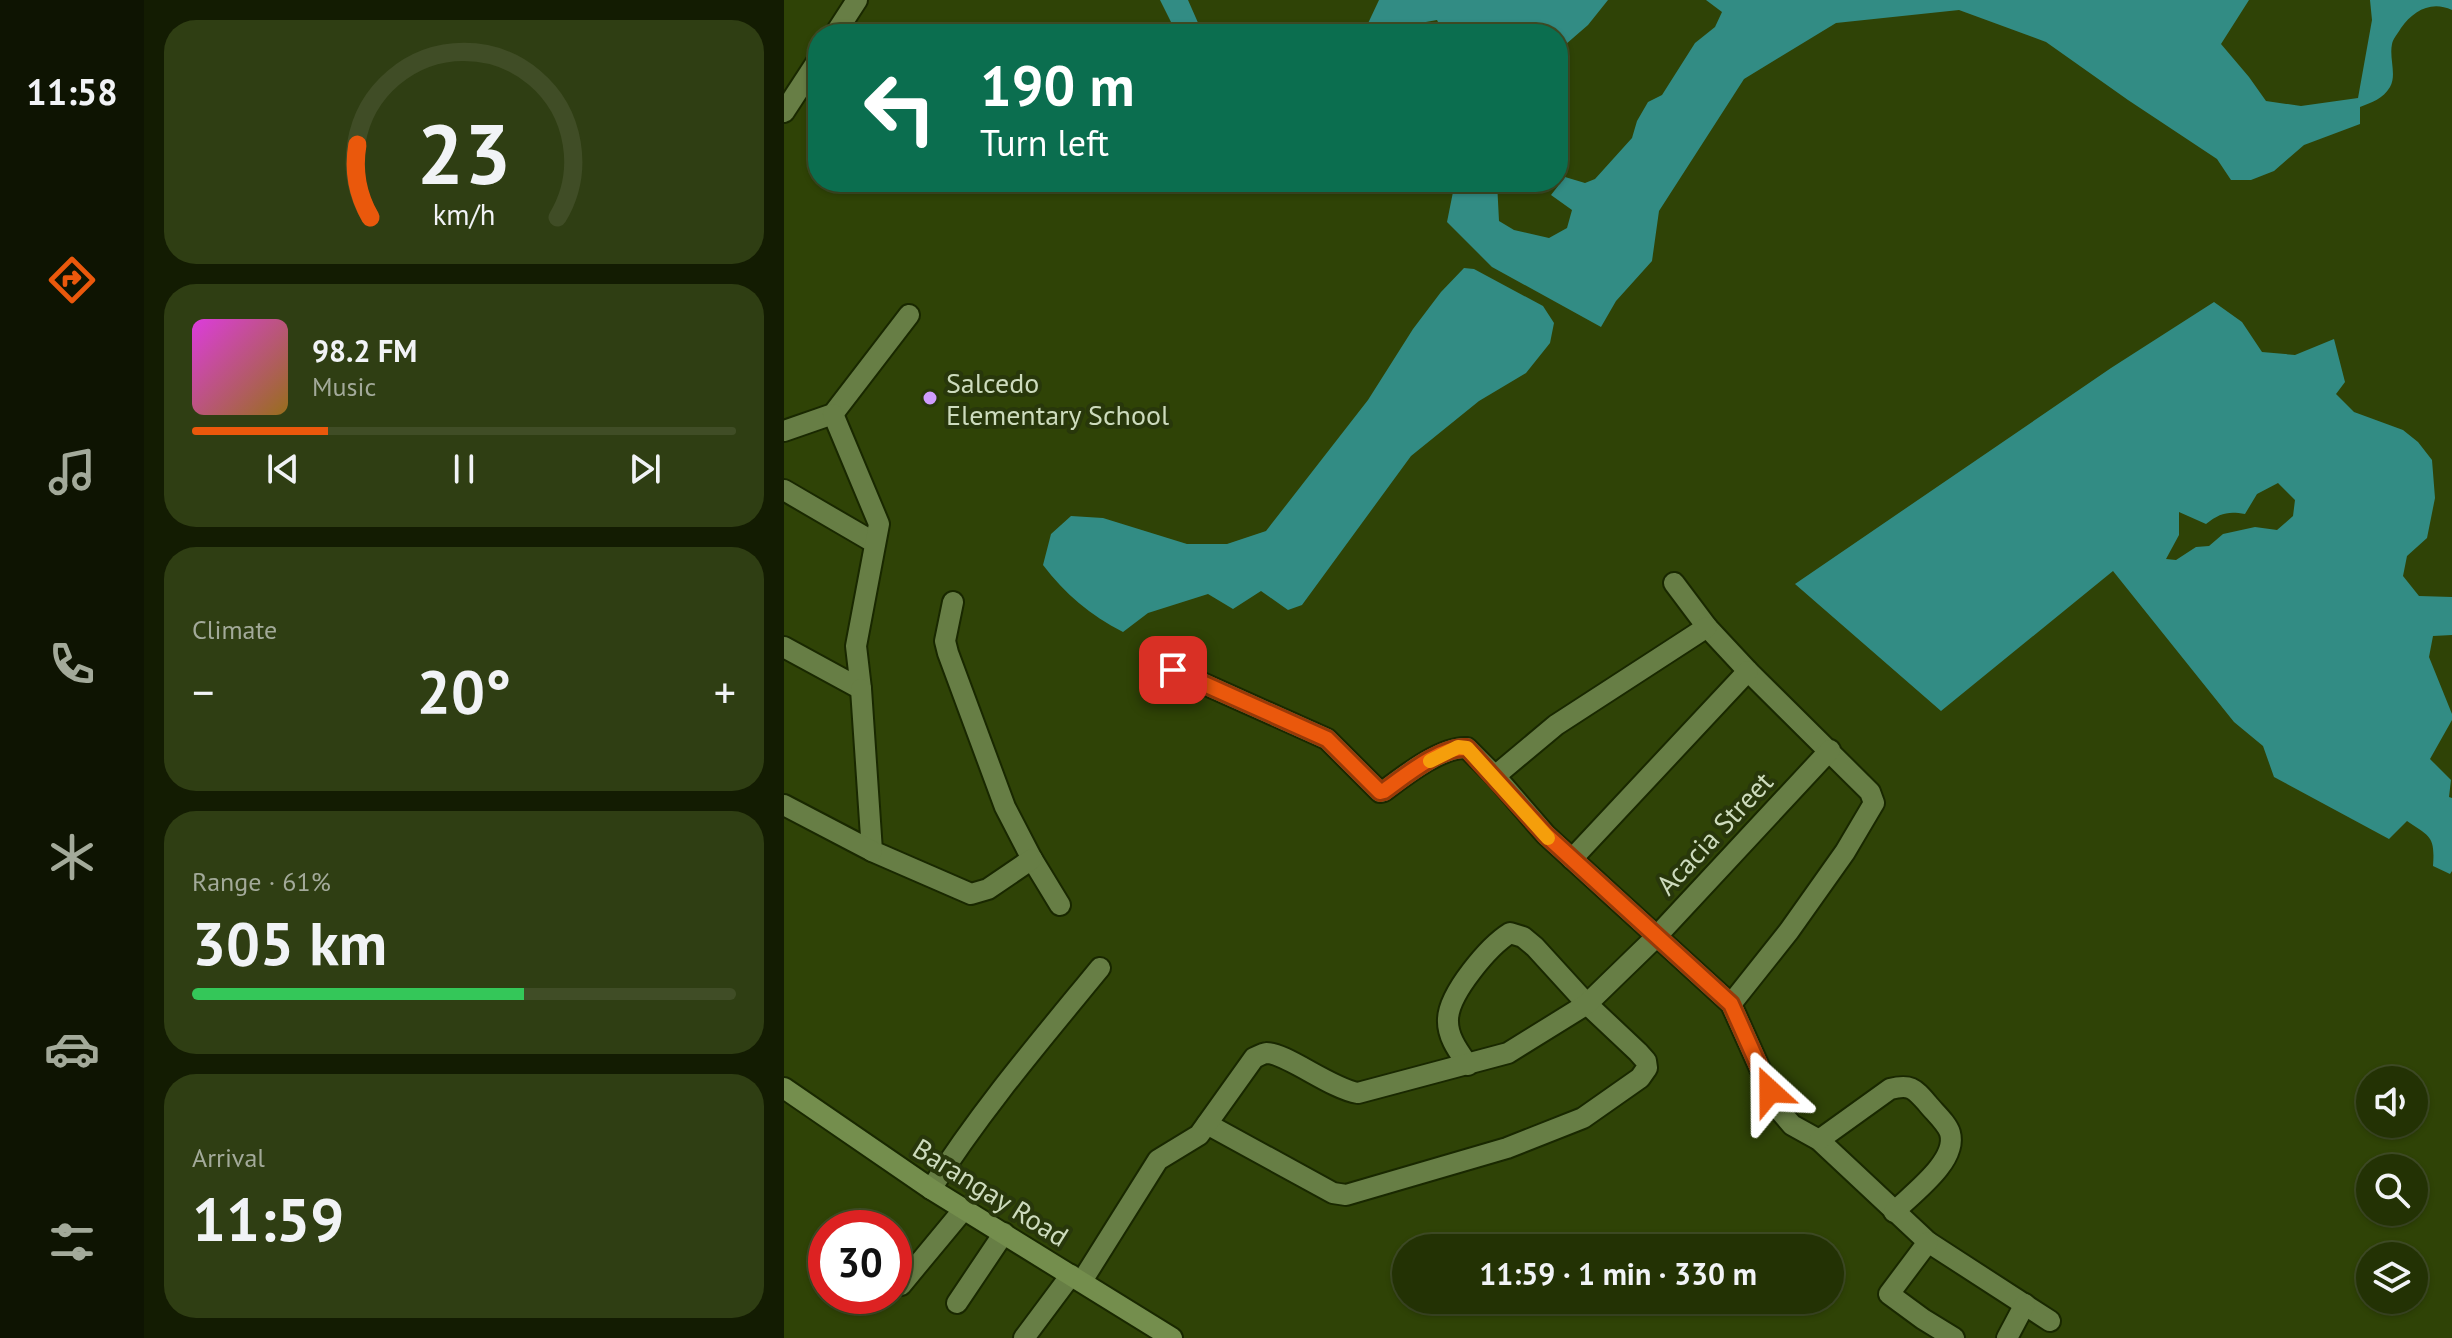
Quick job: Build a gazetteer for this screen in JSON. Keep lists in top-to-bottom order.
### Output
{
  "streets": {
    "street": ["Acacia Street", "Barangay Road"]
  },
  "crossings": [
    ["Acacia Street", "Barangay Road"]
  ],
  "places": ["Salcedo Elementary School"],
  "page": {
    "tabs": "11:58",
    "turn": ["190 m", "Turn left"],
    "song": ["98.2 FM", "Music"],
    "tile": [
      "Climate",
      ["Range · 61%", "305 km"],
      ["Arrival", "11:59"]
    ],
    "heat": ["−", "20°", "+"],
    "limit": "30",
    "trip": "11:59 · 1 min · 330 m",
    "gauge": ["23", "km/h"]
  }
}
